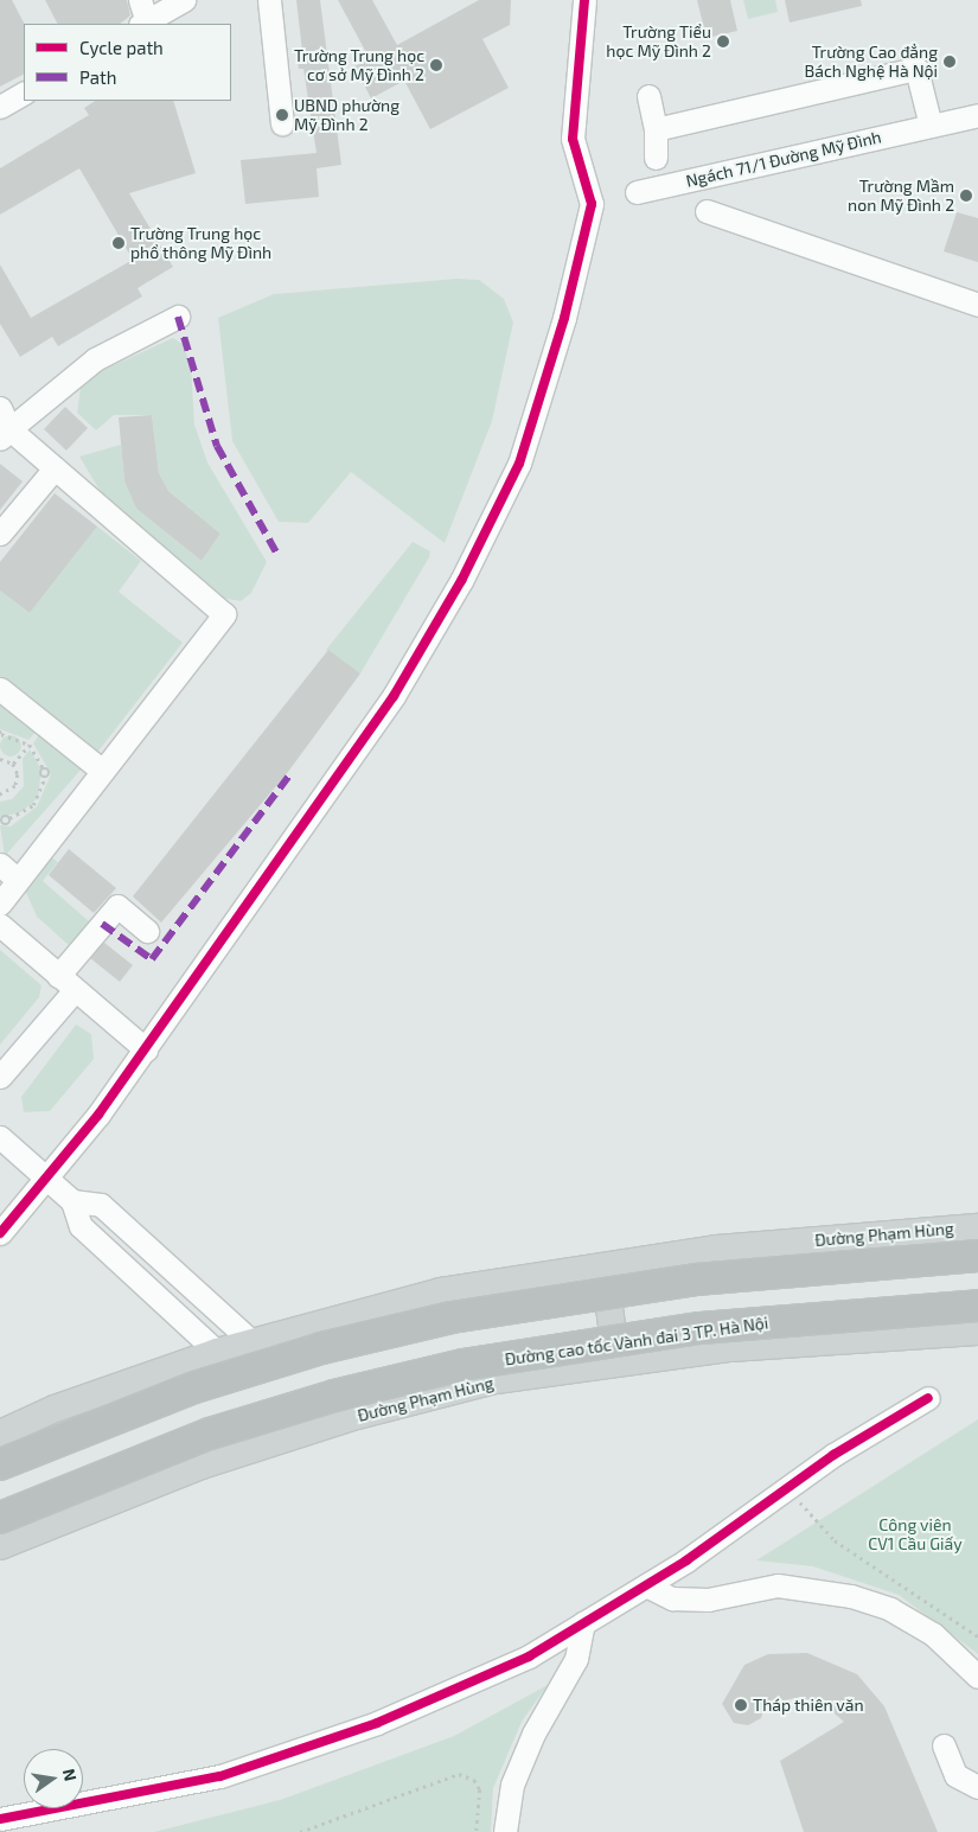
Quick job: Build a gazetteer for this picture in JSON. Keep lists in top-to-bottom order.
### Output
{
  "streets": {
    "highway": ["Đường cao tốc Vành đai 3 TP. Hà Nội"],
    "main road": ["Đường Phạm Hùng"],
    "street": ["Ngách 71/1 Đường Mỹ Đình"]
  },
  "parks": ["Công viên CV1 Cầu Giấy"],
  "places": [
    "Trường Tiểu học Mỹ Đình 2",
    "Trường Cao đẳng Bách Nghệ Hà Nội",
    "Trường Trung học cơ sở Mỹ Đình 2",
    "UBND phường Mỹ Đình 2",
    "Trường Mầm non Mỹ Đình 2",
    "Trường Trung học phổ thông Mỹ Đình",
    "Tháp thiên văn"
  ],
  "legend": ["Cycle path", "Path"],
  "north": "right"
}
